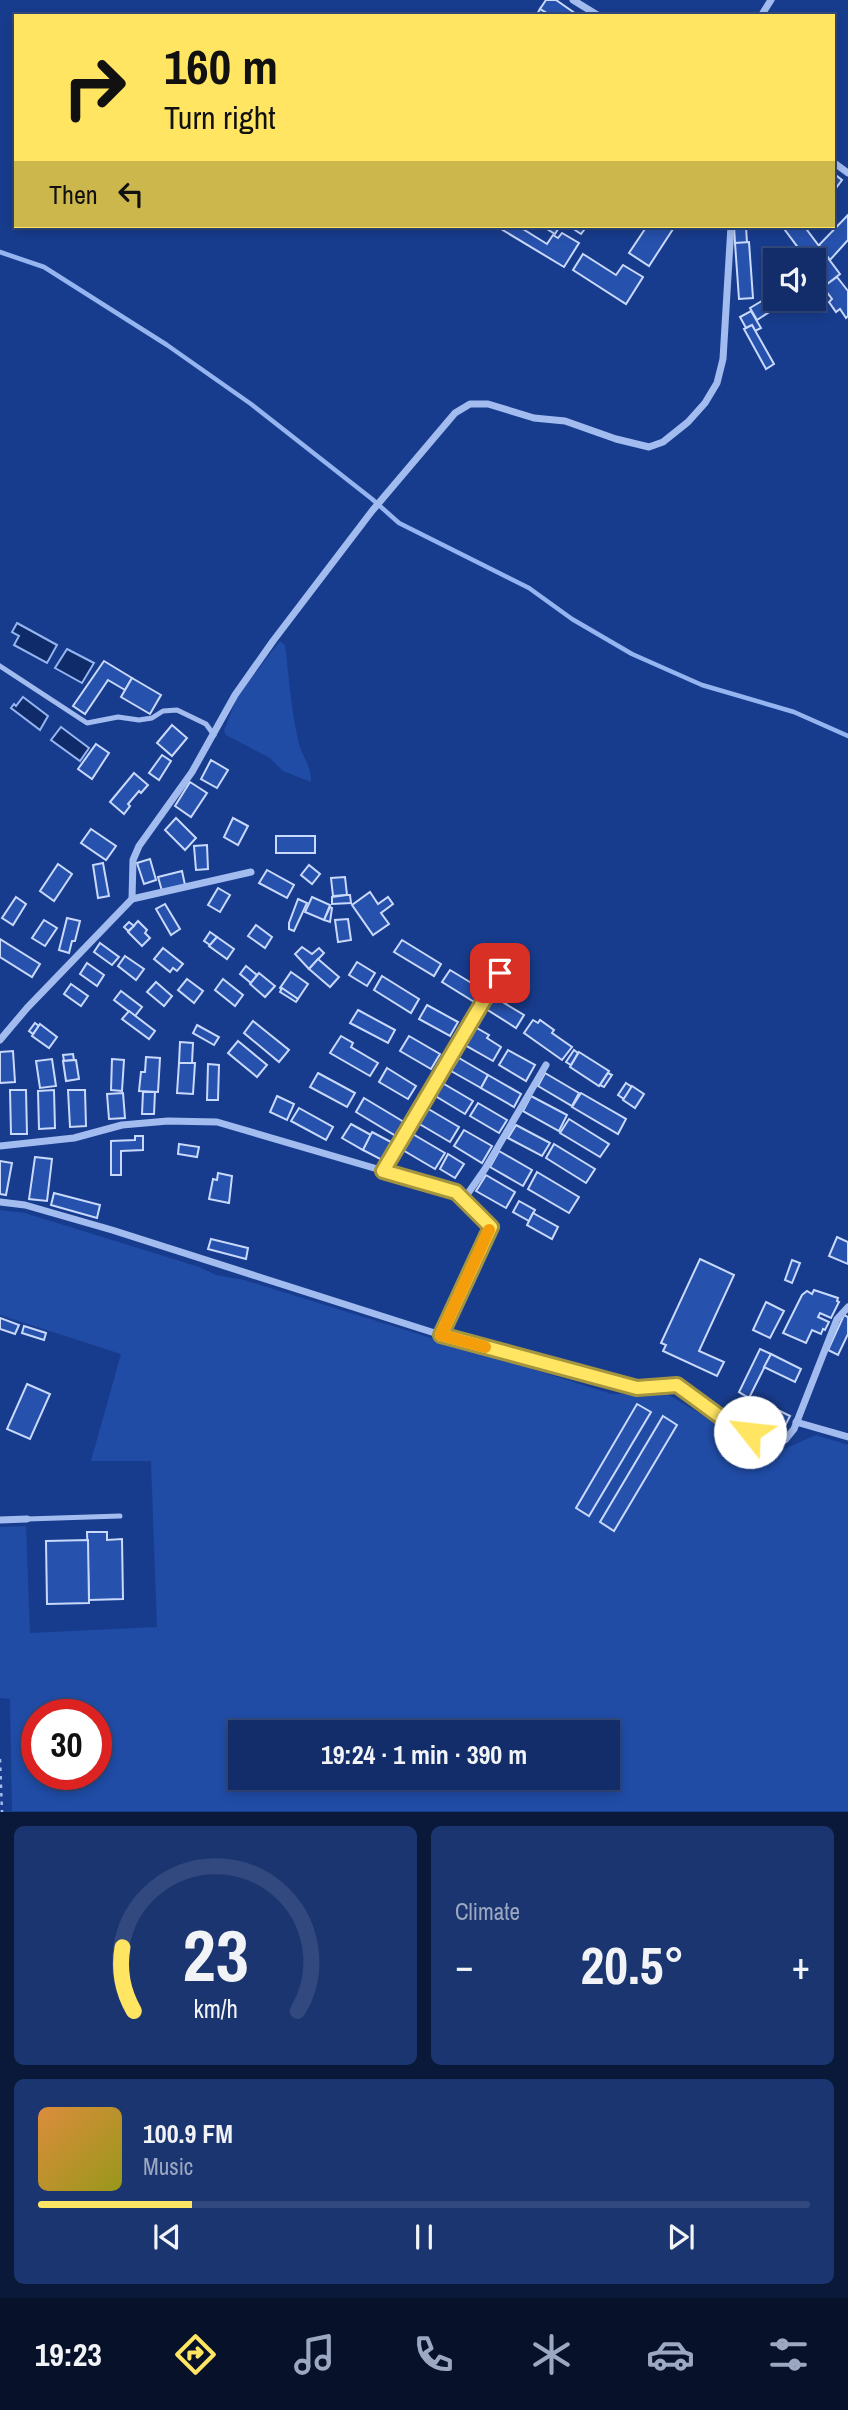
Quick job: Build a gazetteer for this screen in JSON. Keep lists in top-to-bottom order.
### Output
{
  "page": {
    "turn": ["160 m", "Turn right"],
    "then": "Then",
    "limit": "30",
    "trip": "19:24 · 1 min · 390 m",
    "tile": "Climate",
    "heat": ["−", "20.5°", "+"],
    "song": ["100.9 FM", "Music"],
    "tabs": "19:23",
    "gauge": ["23", "km/h"]
  }
}
